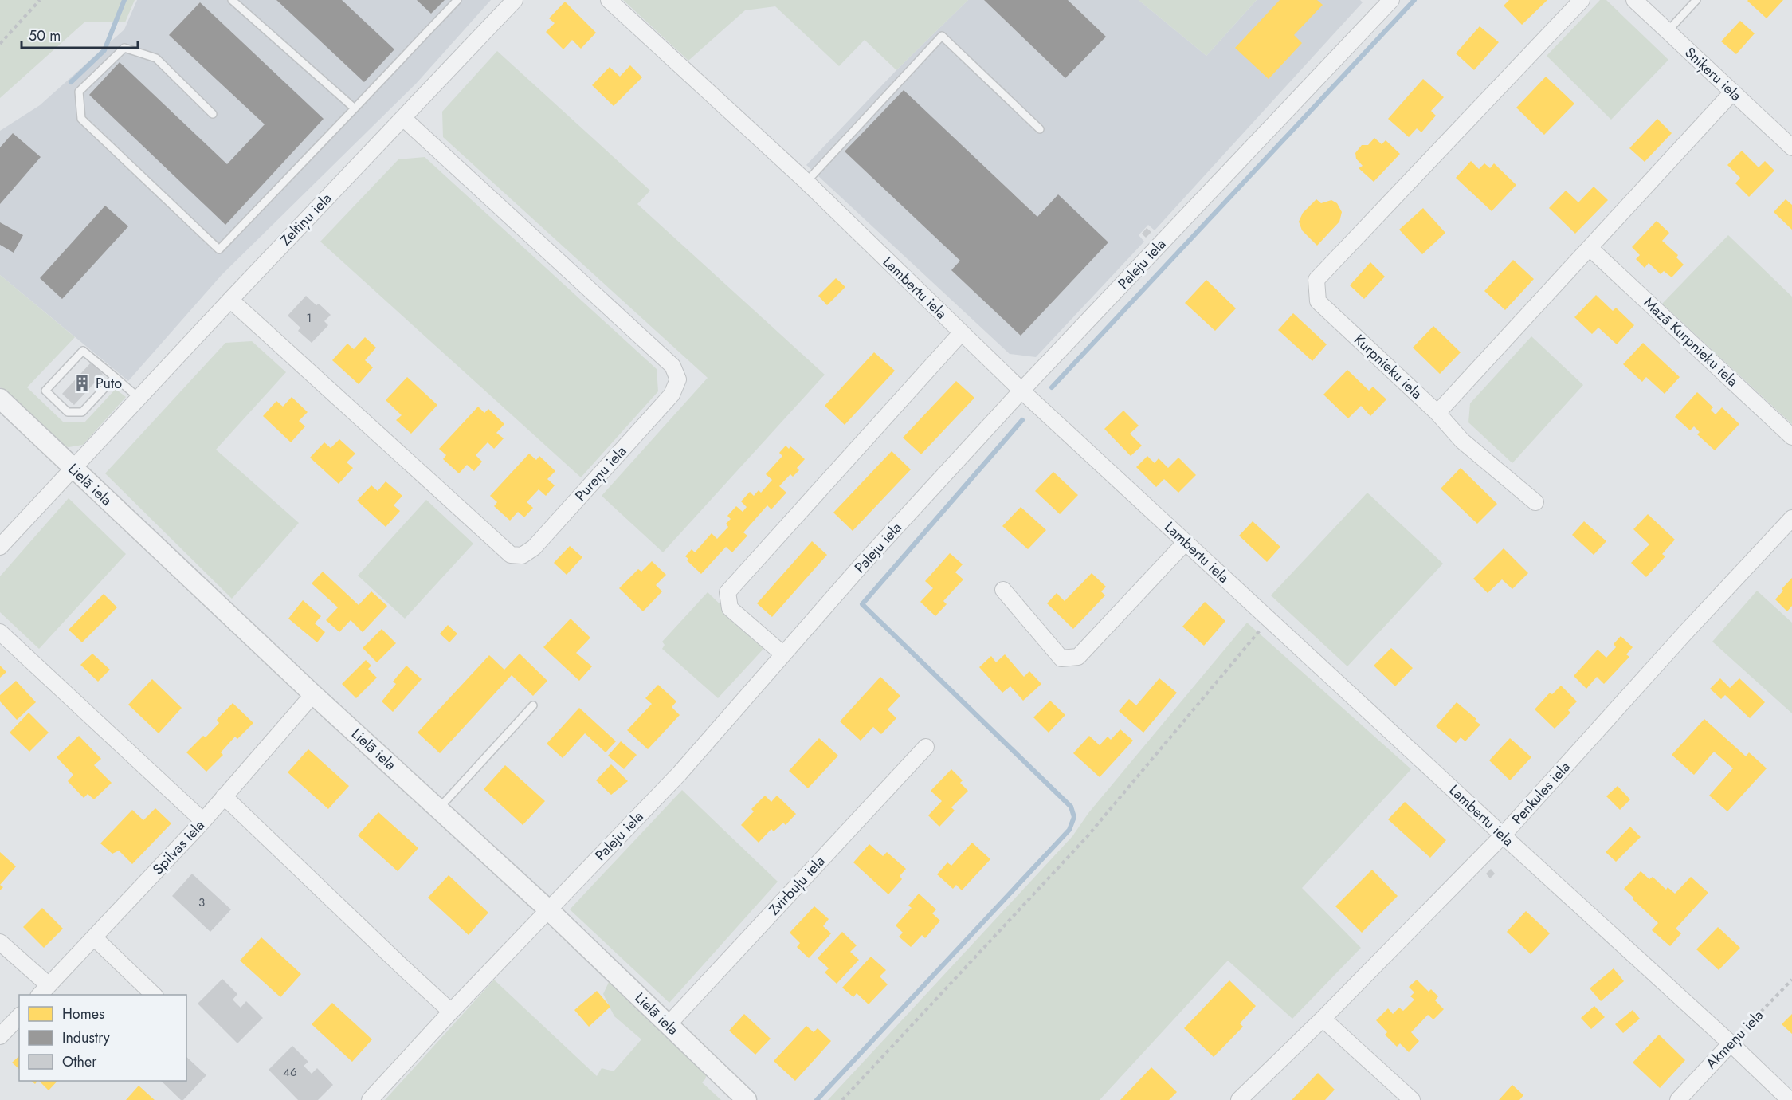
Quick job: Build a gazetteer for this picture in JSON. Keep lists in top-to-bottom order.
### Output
{
  "streets": {
    "street": [
      "Sniķeru iela",
      "Zeltiņu iela",
      "Paleju iela",
      "Lambertu iela",
      "Mazā Kurpnieku iela",
      "Kurpnieku iela",
      "Pureņu iela",
      "Lielā iela",
      "Penkules iela",
      "Spilvas iela",
      "Zvirbuļu iela",
      "Akmeņu iela"
    ]
  },
  "crossings": [
    ["Zeltiņu iela", "Pureņu iela"],
    ["Zeltiņu iela", "Lielā iela"],
    ["Paleju iela", "Lambertu iela"],
    ["Paleju iela", "Lielā iela"],
    ["Lambertu iela", "Penkules iela"],
    ["Lambertu iela", "Akmeņu iela"],
    ["Lielā iela", "Spilvas iela"],
    ["Lielā iela", "Zvirbuļu iela"]
  ],
  "places": {
    "building": ["Puto"]
  },
  "house_numbers": ["1", "3", "46"],
  "legend": ["Homes", "Industry", "Other"],
  "scale_bar": "50 m"
}
